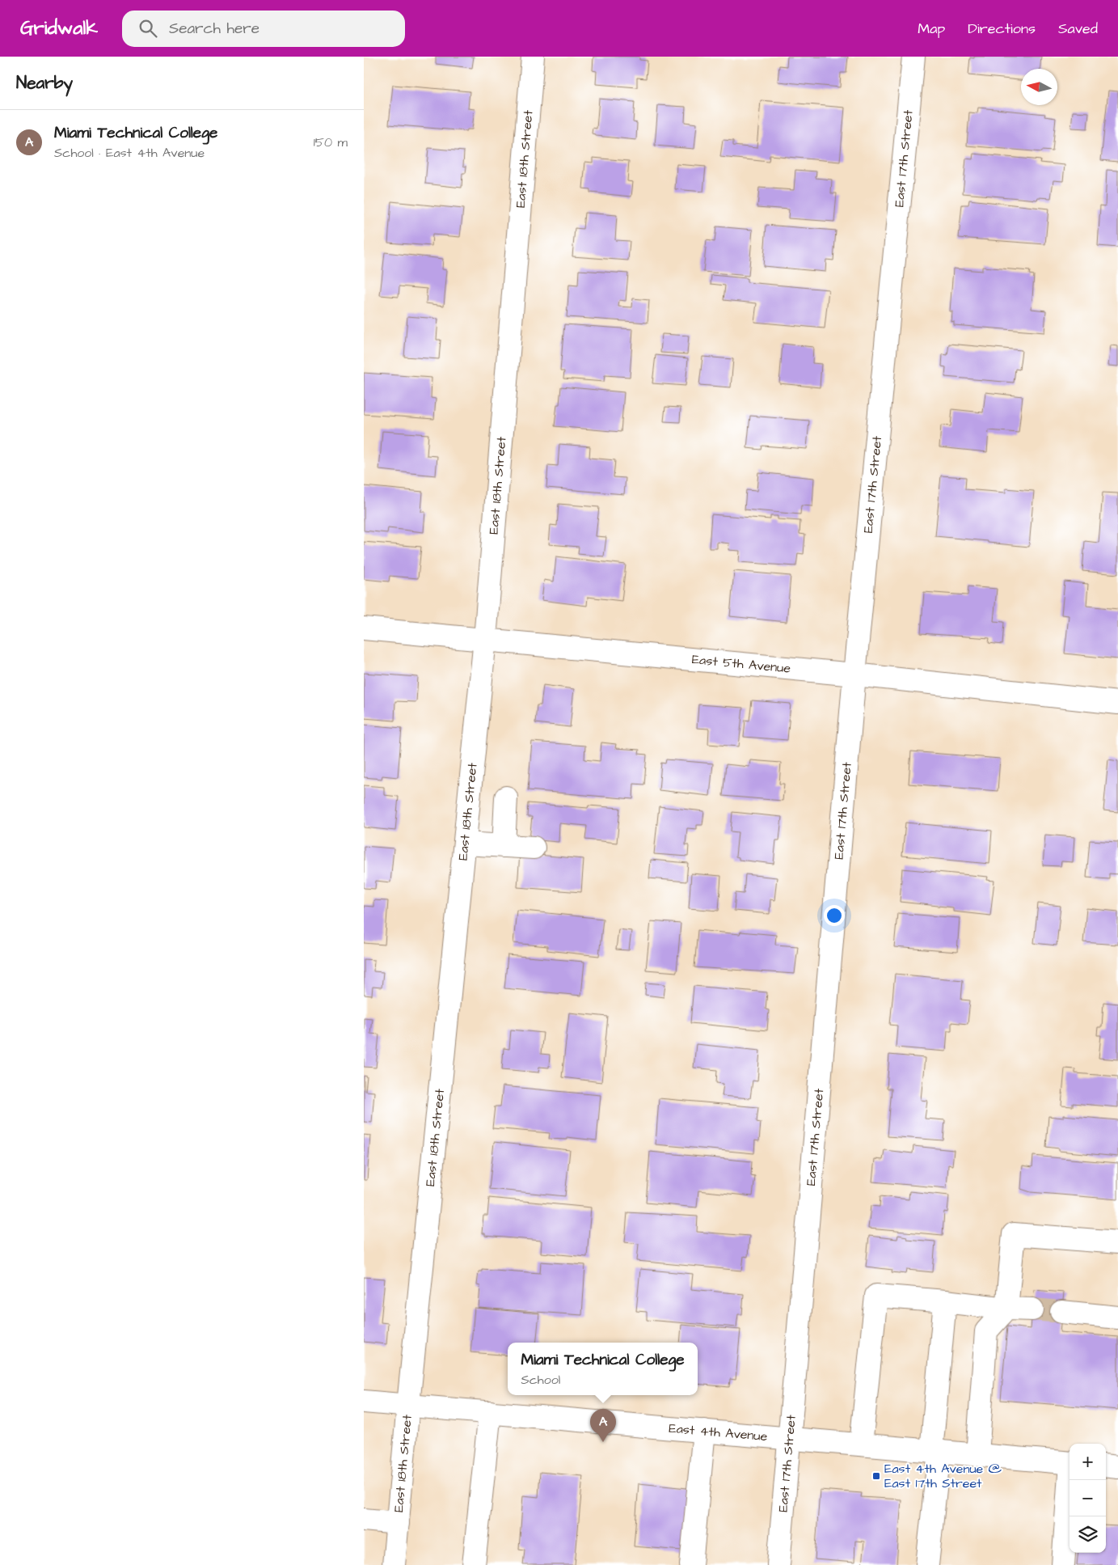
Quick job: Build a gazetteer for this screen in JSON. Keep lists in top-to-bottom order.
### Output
{
  "streets": {
    "street": [
      "East 18th Street",
      "East 17th Street",
      "East 5th Avenue",
      "East 4th Avenue"
    ]
  },
  "crossings": [
    ["East 18th Street", "East 5th Avenue"],
    ["East 18th Street", "East 4th Avenue"],
    ["East 17th Street", "East 5th Avenue"],
    ["East 17th Street", "East 4th Avenue"]
  ],
  "places": {
    "transit": ["East 4th Avenue @ East 17th Street"]
  },
  "north": "left",
  "page": {
    "header": "Gridwalk",
    "search": "Search here",
    "nav": ["Map", "Directions", "Saved"],
    "heading": "Nearby",
    "list": [
      {
        "mark": "A",
        "name": "Miami Technical College",
        "note": "School · East 4th Avenue",
        "value": "150 m"
      }
    ],
    "popup": ["Miami Technical College", "School"],
    "pins": "A",
    "map_buttons": ["+", "−"]
  }
}
